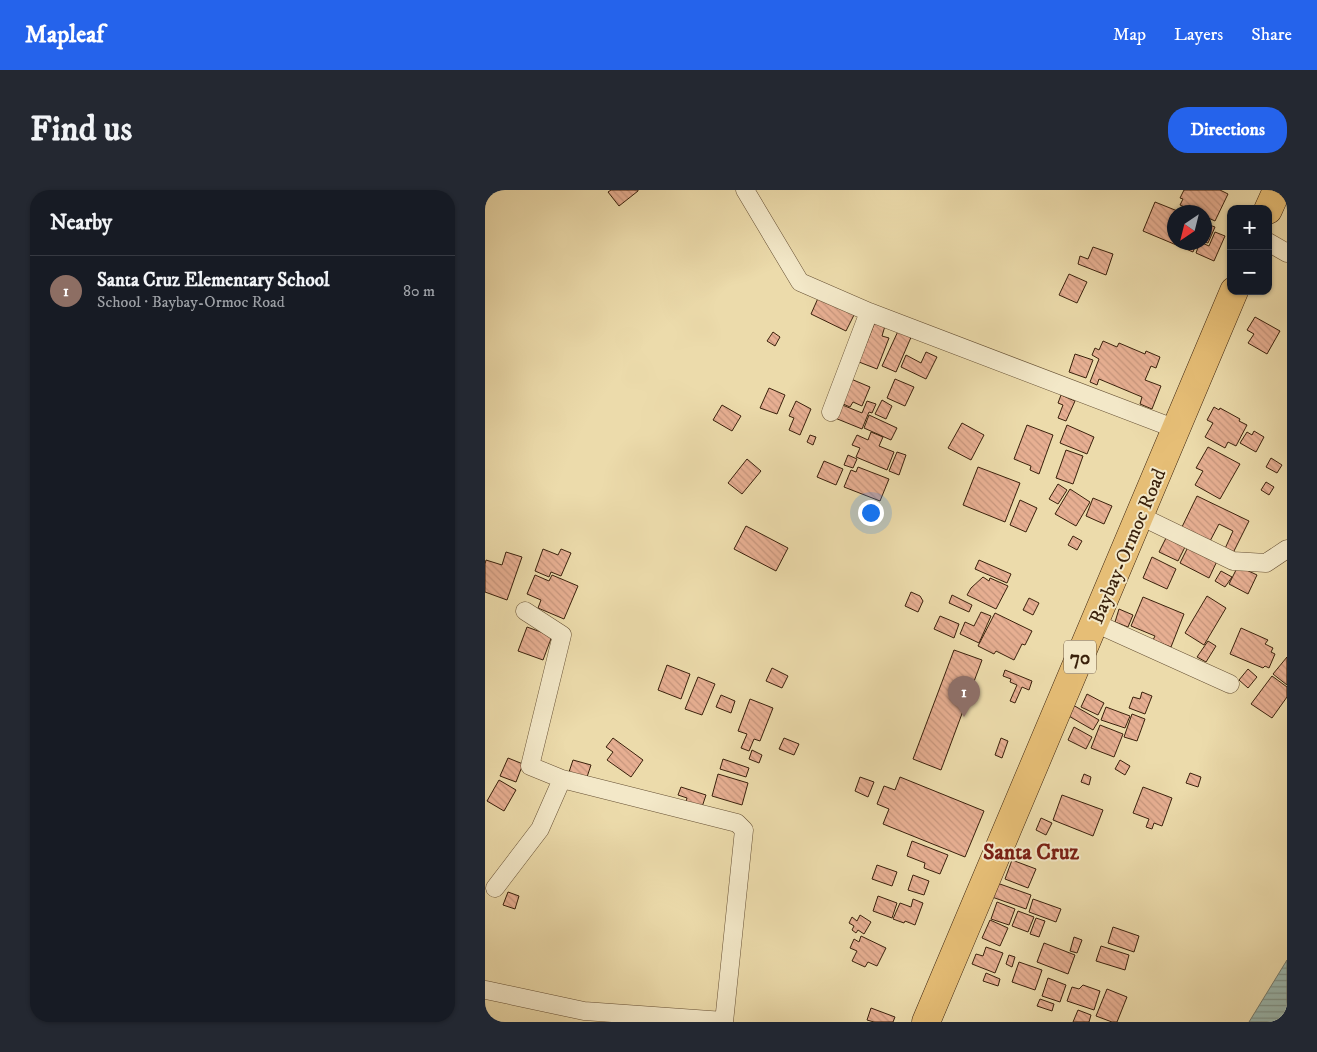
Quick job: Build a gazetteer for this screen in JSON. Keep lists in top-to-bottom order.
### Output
{
  "streets": {
    "highway": ["Baybay-Ormoc Road", "70"]
  },
  "districts": ["Santa Cruz"],
  "north": "bottom left",
  "page": {
    "header": "Mapleaf",
    "nav": ["Map", "Layers", "Share"],
    "buttons": "Directions",
    "title": "Find us",
    "heading": "Nearby",
    "map_buttons": ["+", "−"],
    "list": [
      {
        "mark": "1",
        "name": "Santa Cruz Elementary School",
        "note": "School · Baybay-Ormoc Road",
        "value": "80 m"
      }
    ],
    "pins": "1"
  }
}
